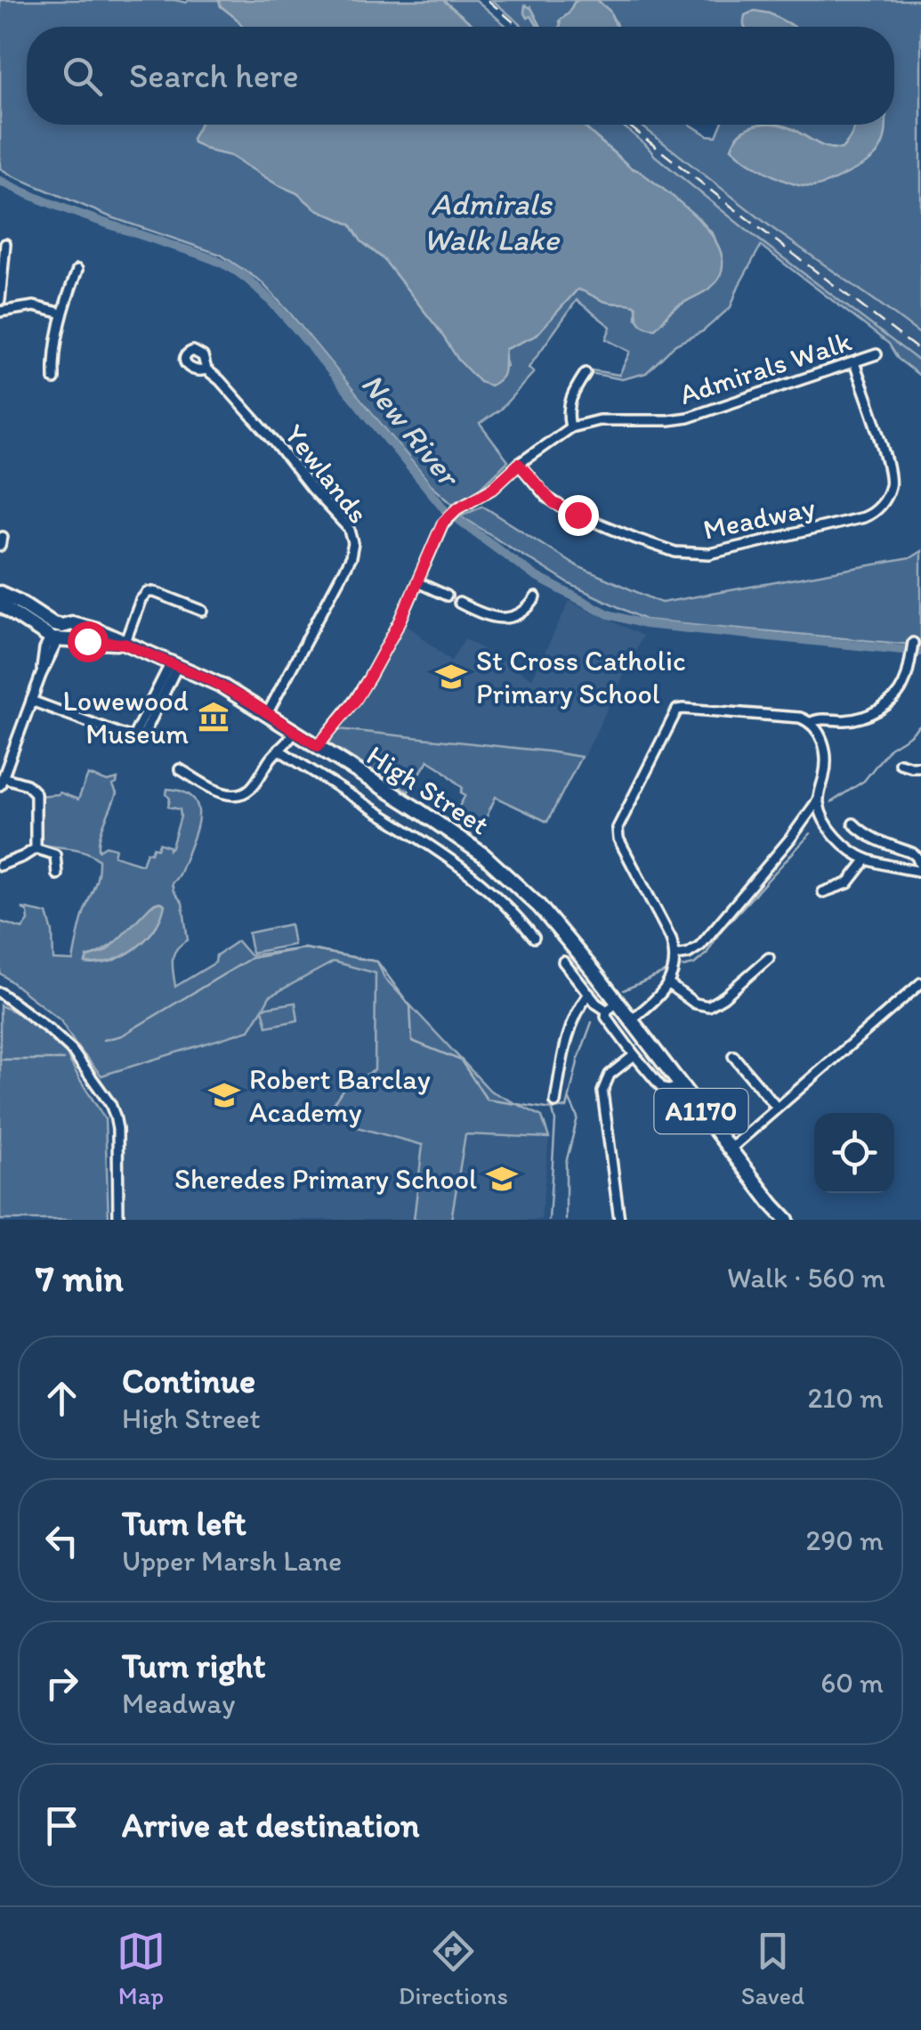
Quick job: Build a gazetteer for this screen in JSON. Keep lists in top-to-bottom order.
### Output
{
  "streets": {
    "main road": ["High Street", "A1170"],
    "street": ["Admirals Walk", "Yewlands", "Meadway"]
  },
  "crossings": [
    ["Admirals Walk", "Meadway"],
    ["Yewlands", "High Street"],
    ["High Street", "A1170"]
  ],
  "water": ["Admirals Walk Lake", "New River"],
  "places": {
    "school or university": ["St Cross Catholic Primary School", "Robert Barclay Academy", "Sheredes Primary School"],
    "museum": ["Lowewood Museum"]
  },
  "page": {
    "search": "Search here",
    "heading": ["7 min", "Walk · 560 m"],
    "list": [
      ["Continue", "High Street", "210 m"],
      ["Turn left", "Upper Marsh Lane", "290 m"],
      ["Turn right", "Meadway", "60 m"],
      "Arrive at destination"
    ],
    "nav": ["Map", "Directions", "Saved"]
  }
}
